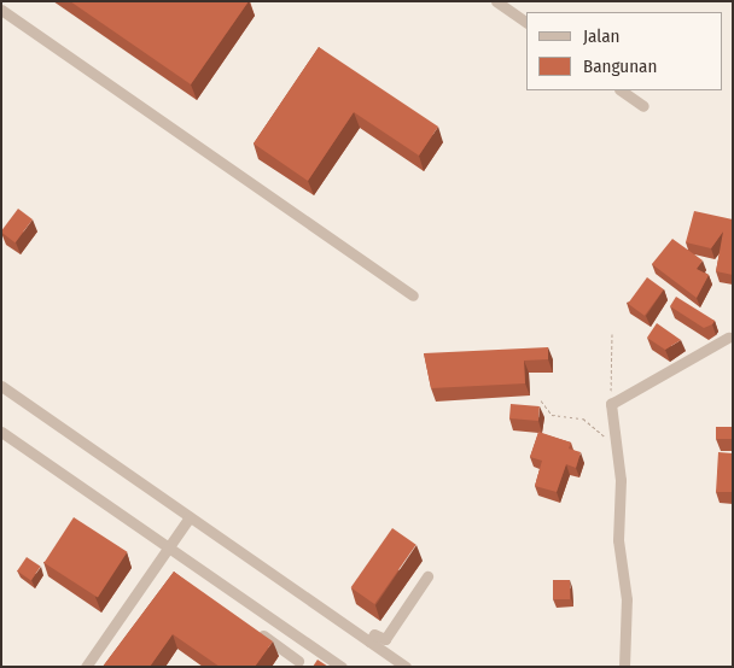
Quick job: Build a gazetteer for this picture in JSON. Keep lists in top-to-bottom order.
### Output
{
  "legend": ["Jalan", "Bangunan"]
}
